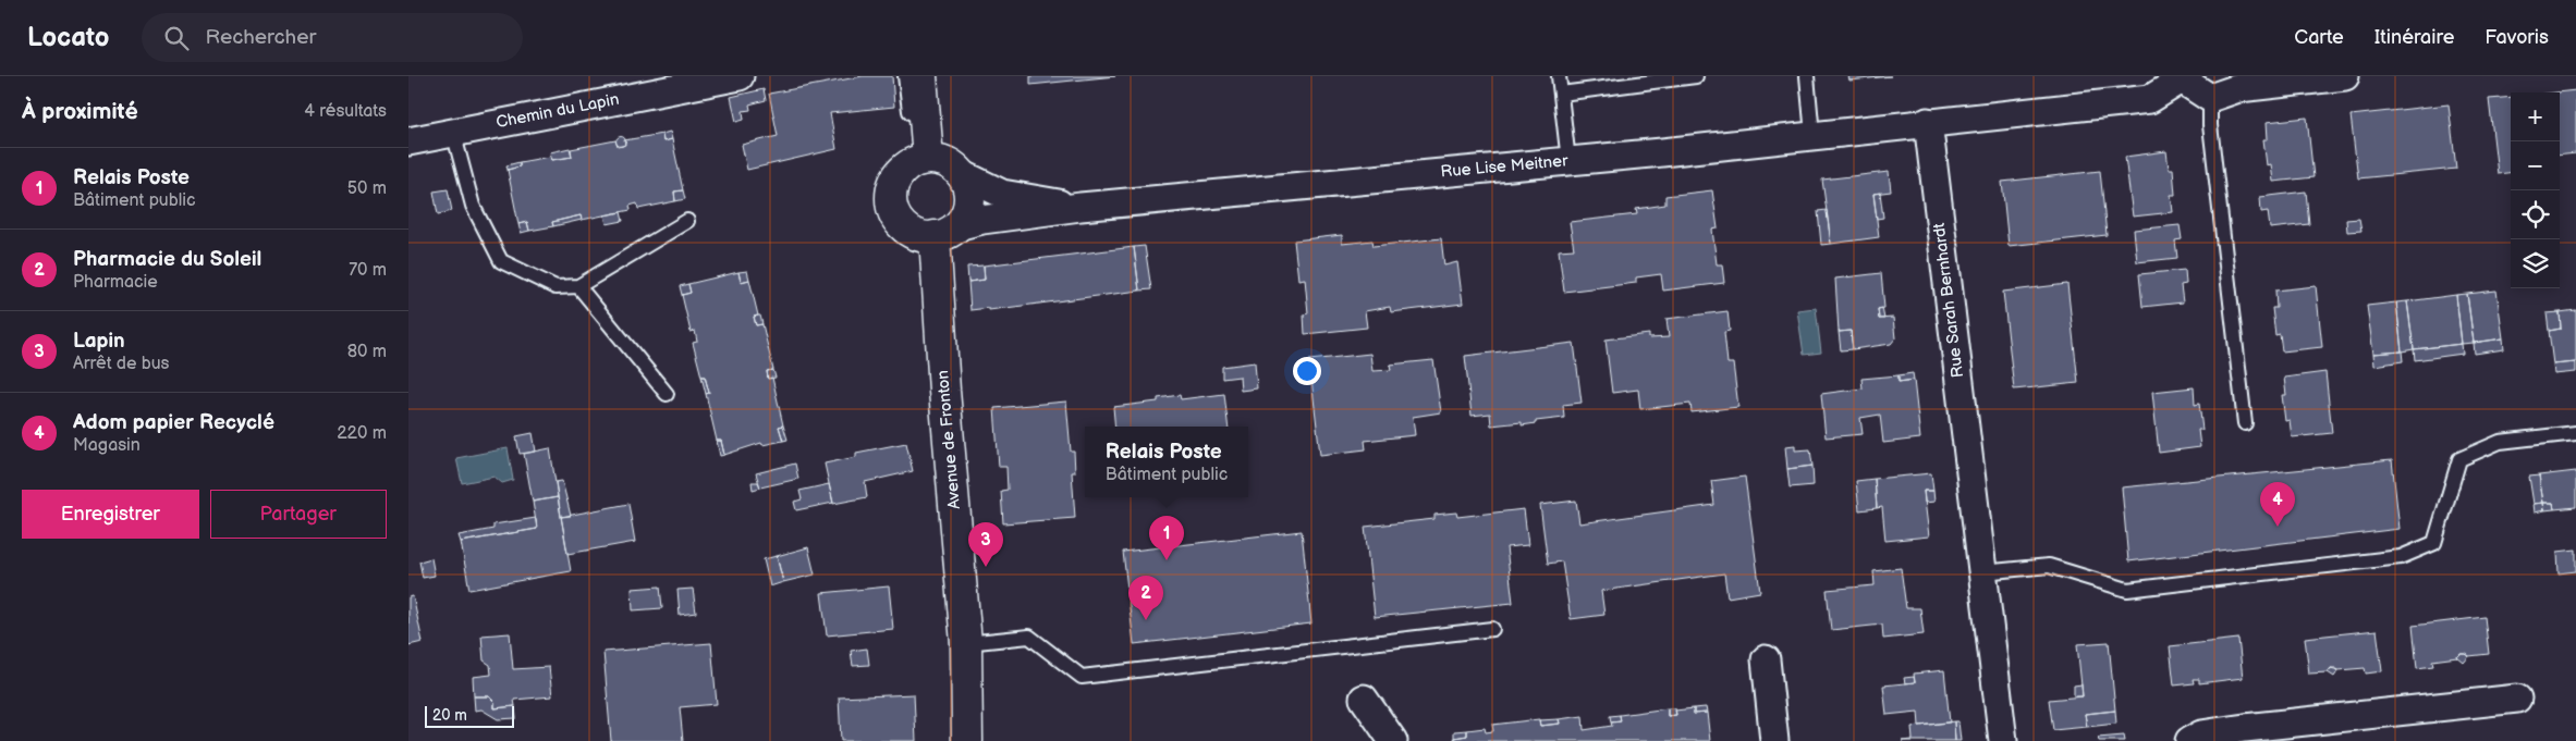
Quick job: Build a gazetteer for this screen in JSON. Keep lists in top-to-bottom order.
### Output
{
  "streets": {
    "main road": ["Avenue de Fronton"],
    "street": ["Chemin du Lapin", "Rue Lise Meitner", "Rue Sarah Bernhardt"]
  },
  "crossings": [
    ["Rue Lise Meitner", "Rue Sarah Bernhardt"],
    ["Rue Lise Meitner", "Avenue de Fronton"]
  ],
  "scale_bar": "20 m",
  "page": {
    "header": "Locato",
    "search": "Rechercher",
    "nav": ["Carte", "Itinéraire", "Favoris"],
    "heading": ["À proximité", "4 résultats"],
    "map_buttons": ["+", "−"],
    "list": [
      {
        "mark": "1",
        "name": "Relais Poste",
        "note": "Bâtiment public",
        "value": "50 m"
      },
      {
        "mark": "2",
        "name": "Pharmacie du Soleil",
        "note": "Pharmacie",
        "value": "70 m"
      },
      {
        "mark": "3",
        "name": "Lapin",
        "note": "Arrêt de bus",
        "value": "80 m"
      },
      {
        "mark": "4",
        "name": "Adom papier Recyclé",
        "note": "Magasin",
        "value": "220 m"
      }
    ],
    "popup": ["Relais Poste", "Bâtiment public"],
    "buttons": ["Enregistrer", "Partager"],
    "pins": [
      "4",
      "1",
      "3",
      "2"
    ],
    "scale": "20 m"
  }
}
